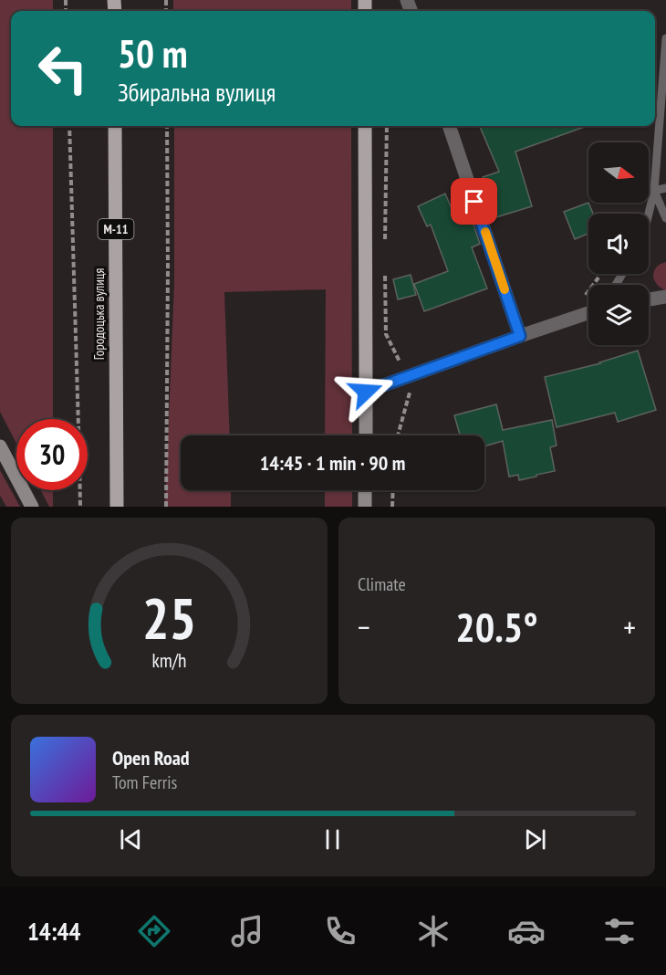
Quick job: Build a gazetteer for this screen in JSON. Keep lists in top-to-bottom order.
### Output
{
  "streets": {
    "main road": ["М-11", "Городоцька вулиця"]
  },
  "north": "right",
  "page": {
    "turn": ["50 m", "Збиральна вулиця"],
    "limit": "30",
    "trip": "14:45 · 1 min · 90 m",
    "tile": "Climate",
    "heat": ["−", "20.5°", "+"],
    "song": ["Open Road", "Tom Ferris"],
    "tabs": "14:44",
    "gauge": ["25", "km/h"]
  }
}
